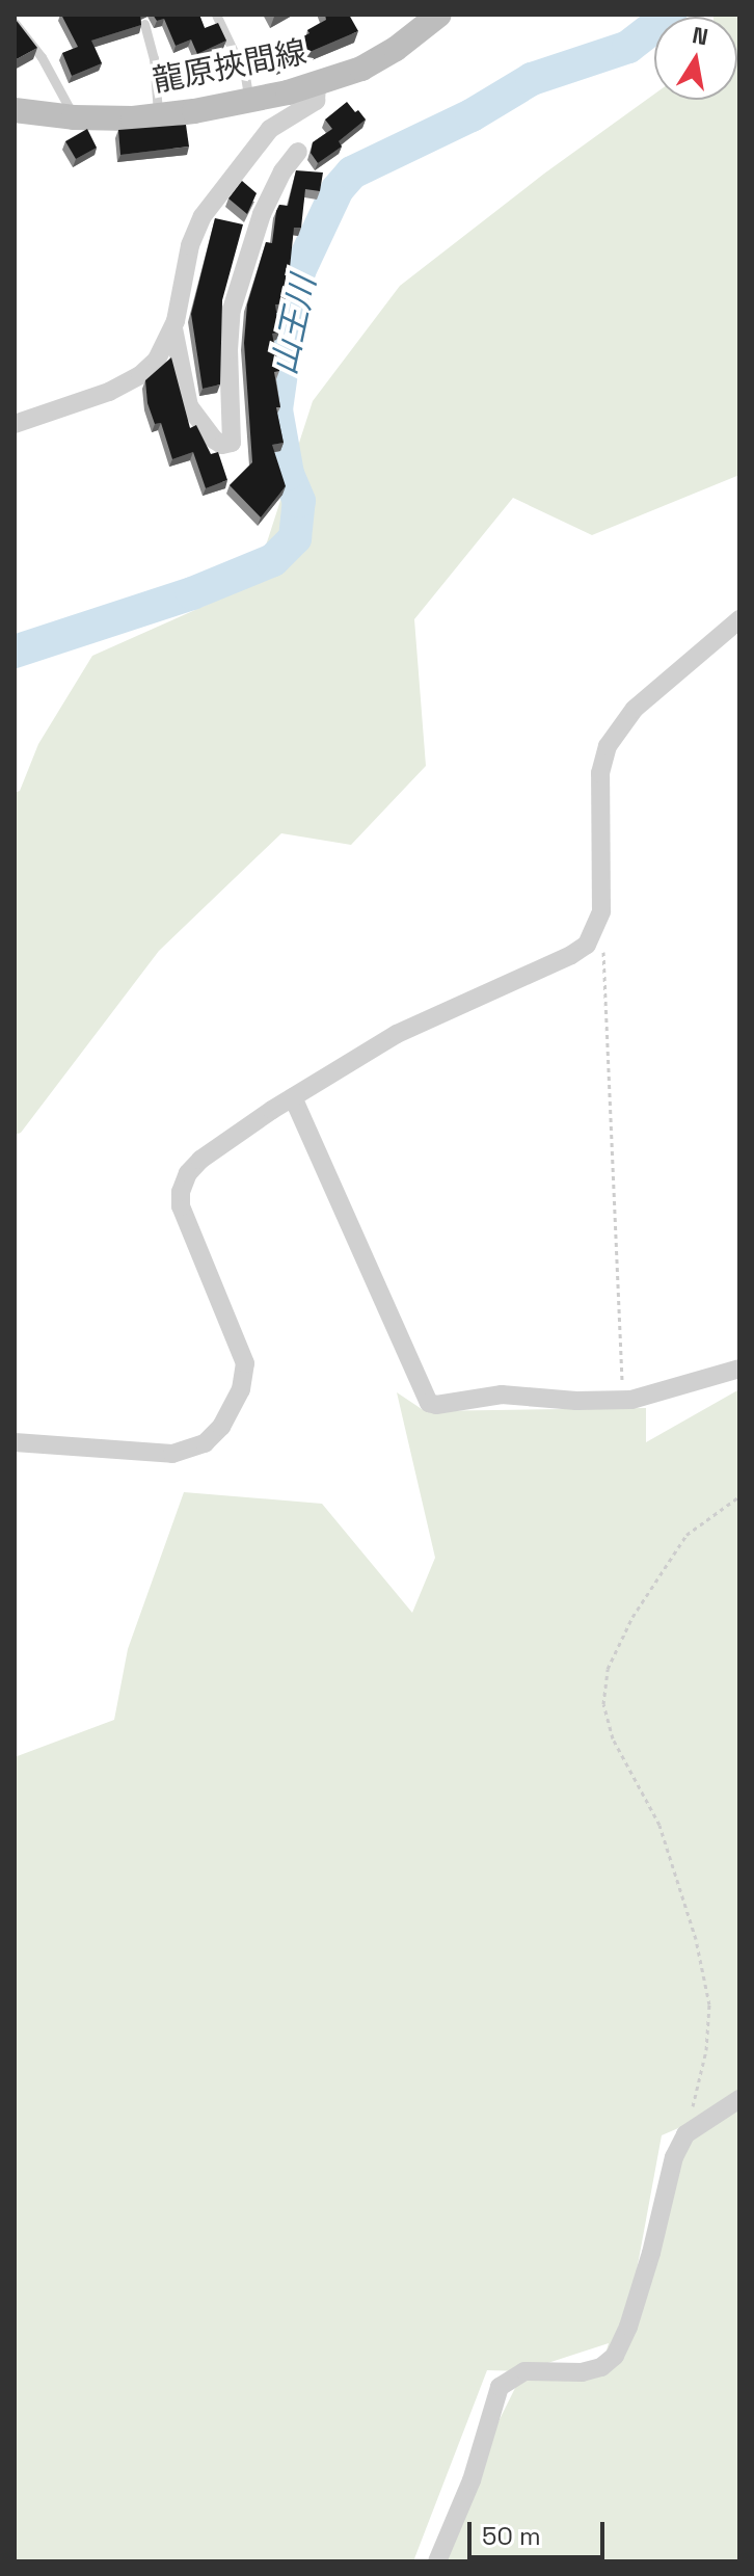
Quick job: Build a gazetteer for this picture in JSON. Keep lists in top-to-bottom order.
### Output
{
  "streets": {
    "main road": ["龍原挾間線"]
  },
  "water": ["山王川"],
  "scale_bar": "50 m",
  "north": "top"
}
